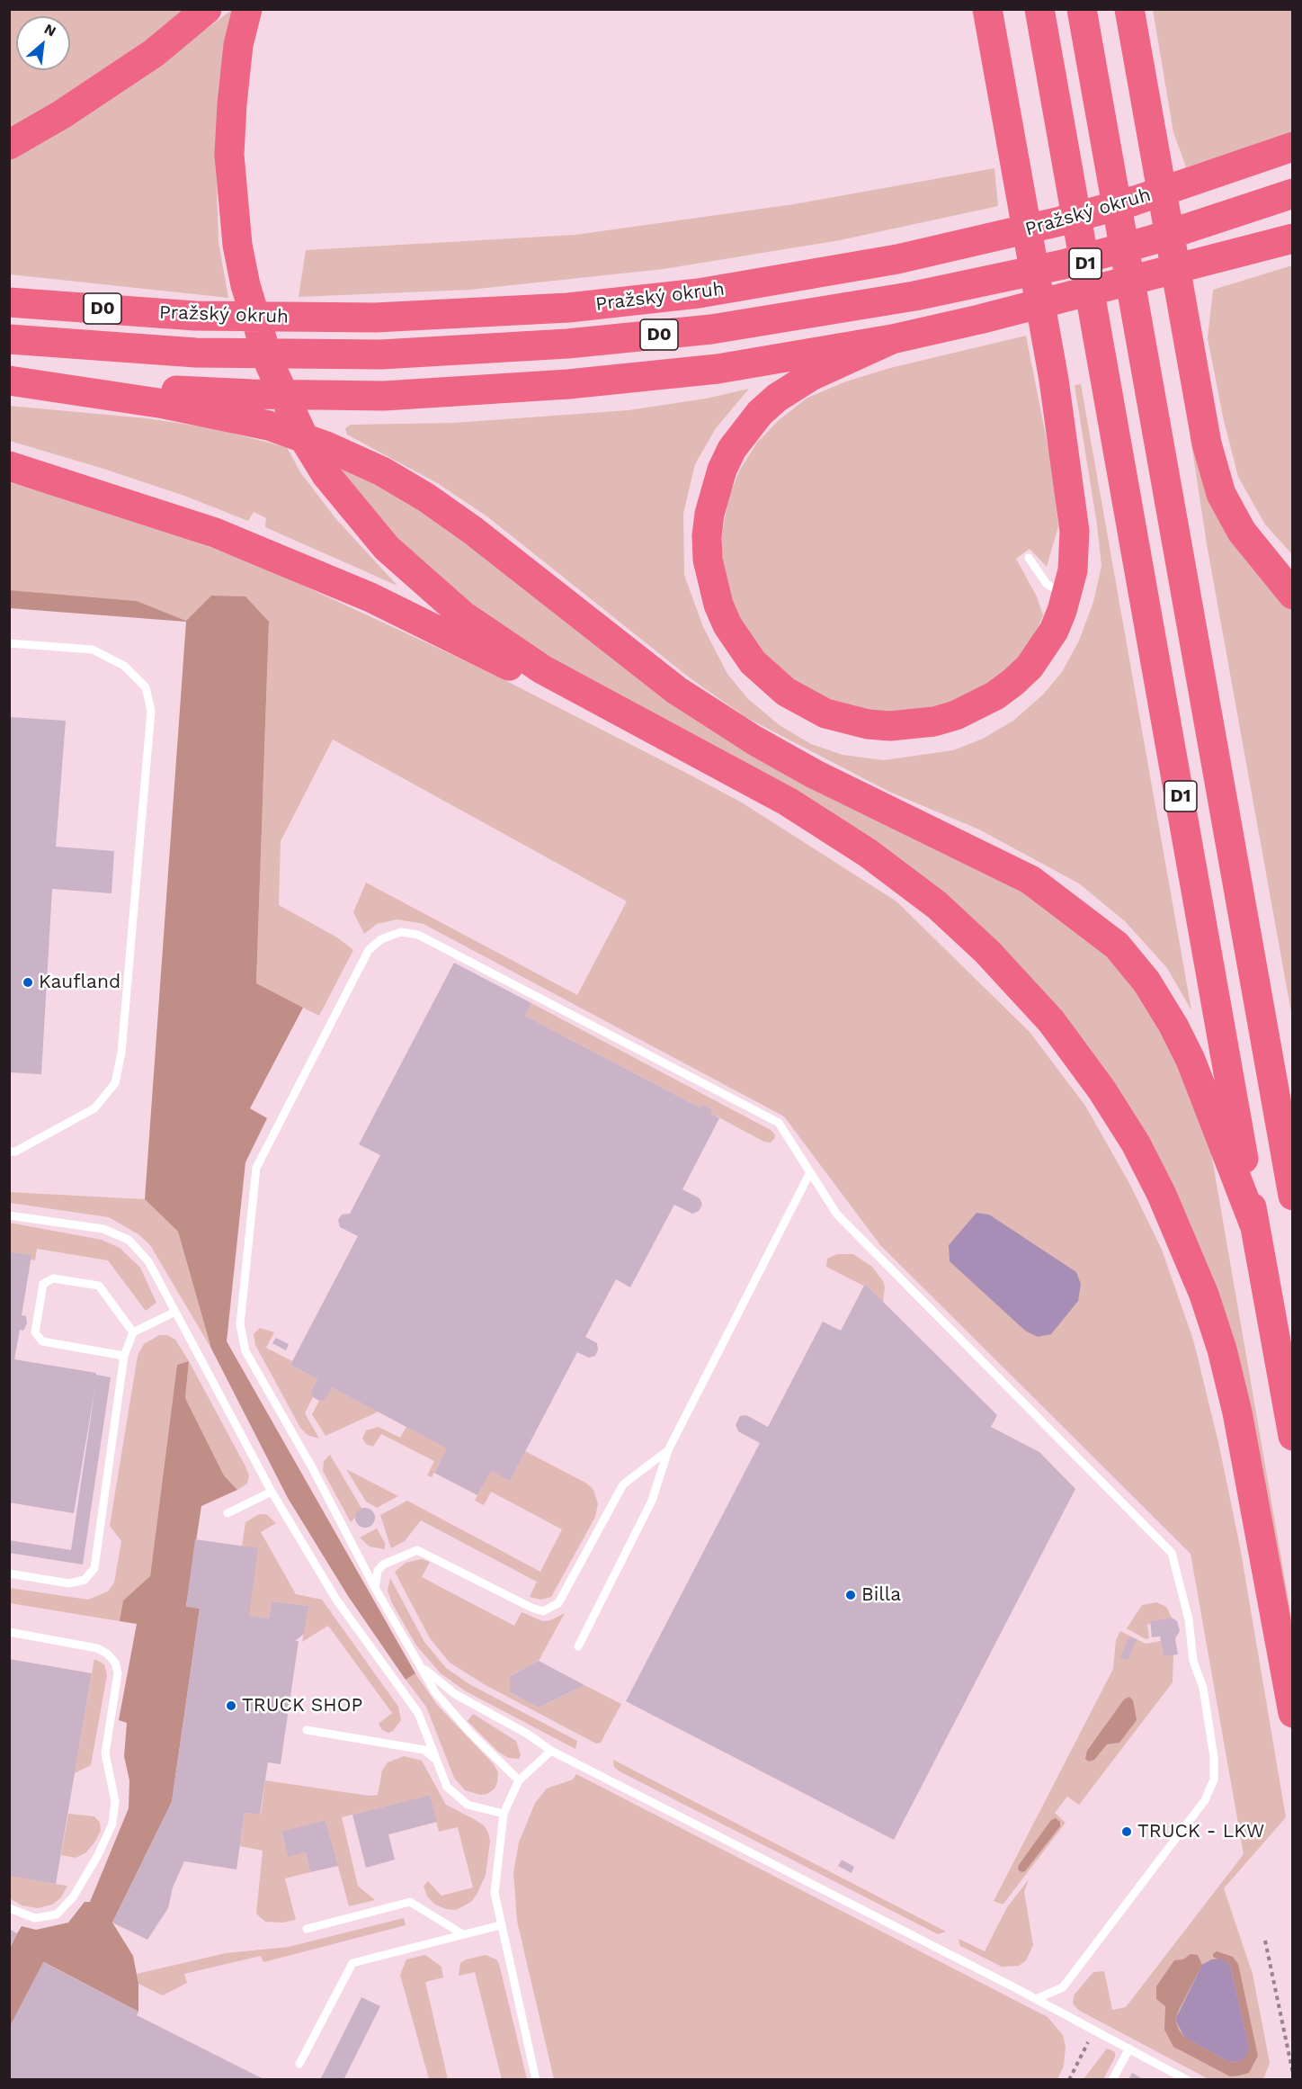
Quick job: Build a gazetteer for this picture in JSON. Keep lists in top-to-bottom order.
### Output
{
  "streets": {
    "highway": ["Pražský okruh", "D1", "D0"]
  },
  "places": [
    "Kaufland",
    "Billa",
    "TRUCK SHOP",
    "TRUCK - LKW"
  ],
  "north": "top right"
}
